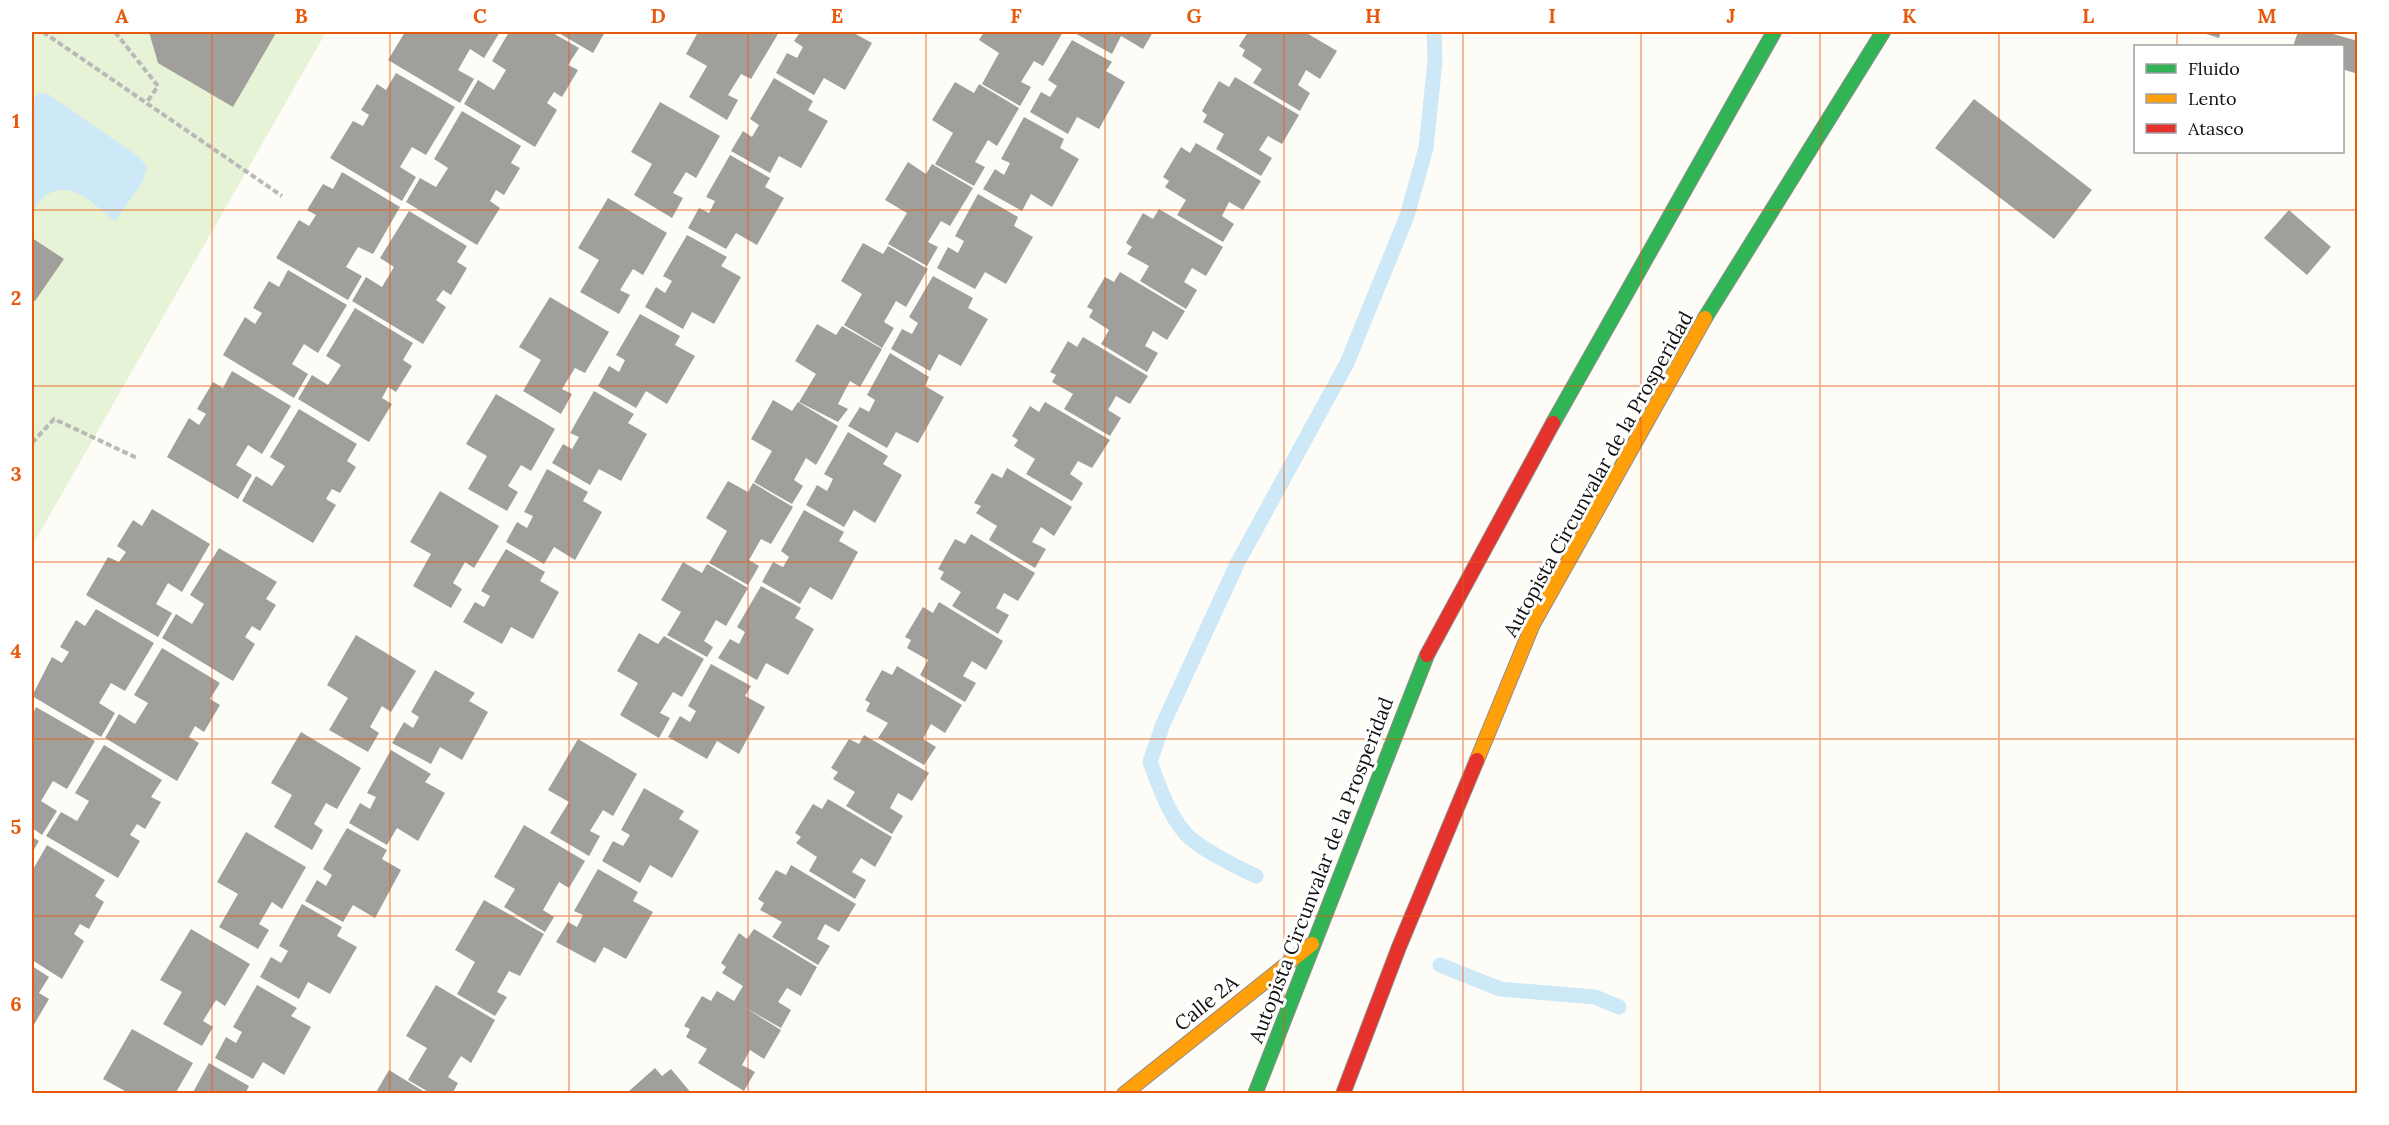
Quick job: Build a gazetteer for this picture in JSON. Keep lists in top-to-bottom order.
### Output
{
  "streets": {
    "main road": ["Autopista Circunvalar de la Prosperidad", "Calle 2A"]
  },
  "crossings": [
    ["Autopista Circunvalar de la Prosperidad", "Calle 2A"]
  ],
  "legend": ["Fluido", "Lento", "Atasco"],
  "grid": {
    "columns": [
      "A",
      "B",
      "C",
      "D",
      "E",
      "F",
      "G",
      "H",
      "I",
      "J",
      "K",
      "L",
      "M"
    ],
    "rows": [
      "1",
      "2",
      "3",
      "4",
      "5",
      "6"
    ]
  }
}
